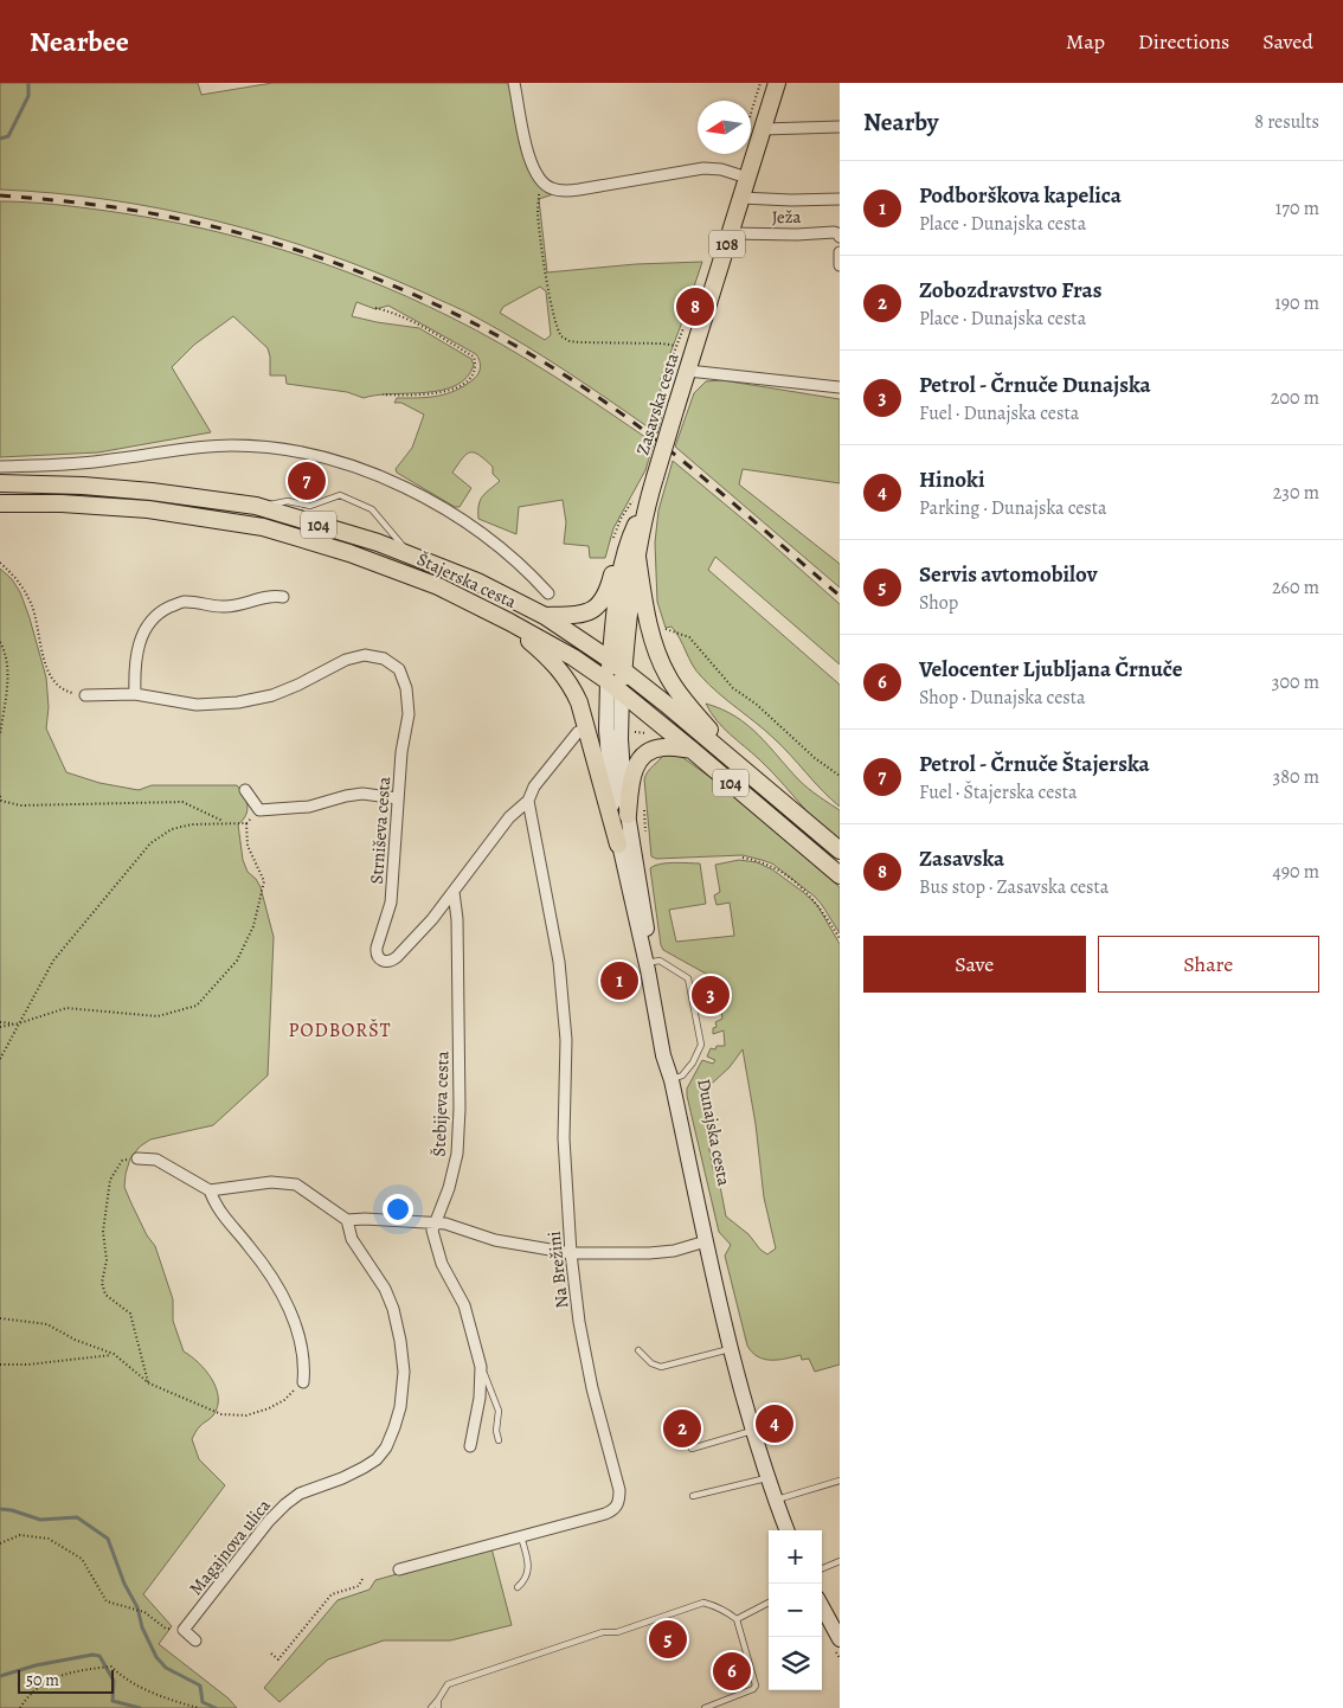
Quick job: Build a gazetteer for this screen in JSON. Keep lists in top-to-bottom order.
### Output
{
  "streets": {
    "main road": [
      "108",
      "Zasavska cesta",
      "104",
      "Štajerska cesta",
      "Dunajska cesta"
    ],
    "street": [
      "Ježa",
      "Strniševa cesta",
      "Štebijeva cesta",
      "Na Brežini",
      "Magajnova ulica"
    ]
  },
  "crossings": [
    ["Ježa", "Zasavska cesta"],
    ["Zasavska cesta", "Štajerska cesta"],
    ["Zasavska cesta", "Dunajska cesta"],
    ["Štajerska cesta", "Dunajska cesta"],
    ["Strniševa cesta", "Štebijeva cesta"],
    ["Strniševa cesta", "Na Brežini"]
  ],
  "districts": ["PODBORŠT"],
  "scale_bar": "50 m",
  "north": "left",
  "page": {
    "header": "Nearbee",
    "nav": ["Map", "Directions", "Saved"],
    "heading": ["Nearby", "8 results"],
    "list": [
      {
        "mark": "1",
        "name": "Podborškova kapelica",
        "note": "Place · Dunajska cesta",
        "value": "170 m"
      },
      {
        "mark": "2",
        "name": "Zobozdravstvo Fras",
        "note": "Place · Dunajska cesta",
        "value": "190 m"
      },
      {
        "mark": "3",
        "name": "Petrol - Črnuče Dunajska",
        "note": "Fuel · Dunajska cesta",
        "value": "200 m"
      },
      {
        "mark": "4",
        "name": "Hinoki",
        "note": "Parking · Dunajska cesta",
        "value": "230 m"
      },
      {
        "mark": "5",
        "name": "Servis avtomobilov",
        "note": "Shop",
        "value": "260 m"
      },
      {
        "mark": "6",
        "name": "Velocenter Ljubljana Črnuče",
        "note": "Shop · Dunajska cesta",
        "value": "300 m"
      },
      {
        "mark": "7",
        "name": "Petrol - Črnuče Štajerska",
        "note": "Fuel · Štajerska cesta",
        "value": "380 m"
      },
      {
        "mark": "8",
        "name": "Zasavska",
        "note": "Bus stop · Zasavska cesta",
        "value": "490 m"
      }
    ],
    "pins": [
      "8",
      "7",
      "1",
      "3",
      "4",
      "2",
      "5",
      "6"
    ],
    "buttons": ["Save", "Share"],
    "map_buttons": ["+", "−"],
    "scale": "50 m"
  }
}
